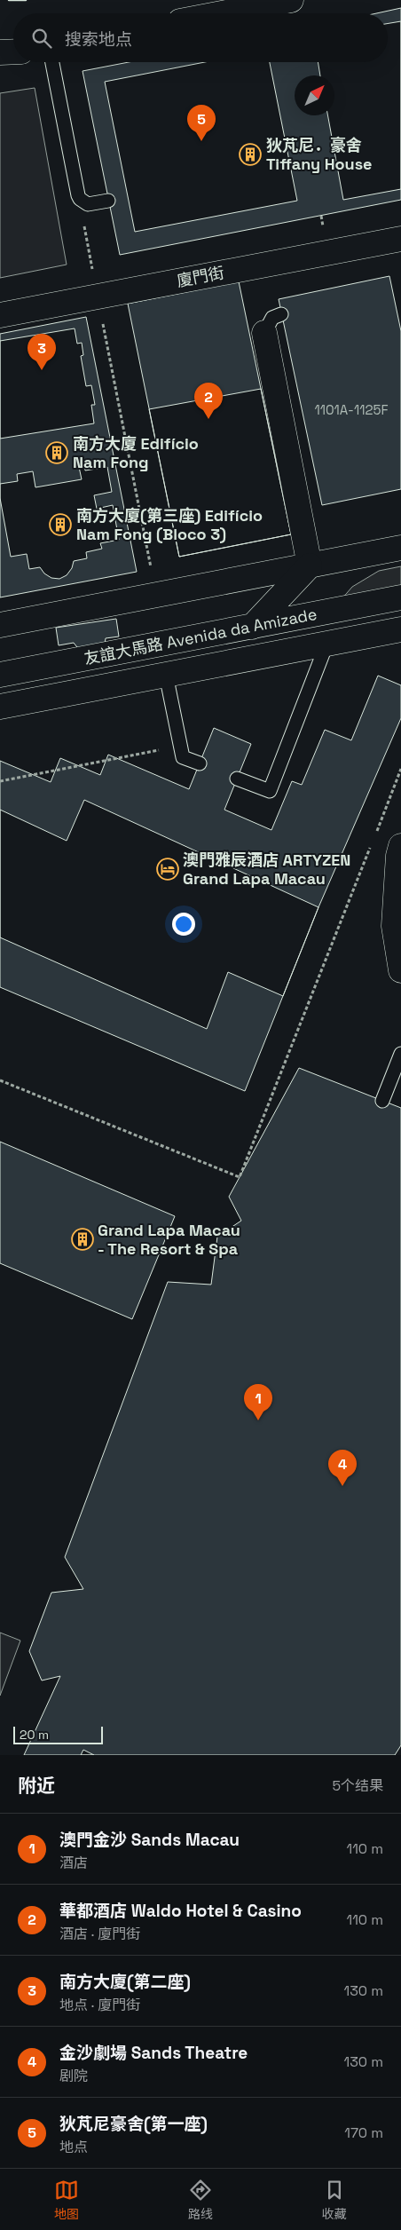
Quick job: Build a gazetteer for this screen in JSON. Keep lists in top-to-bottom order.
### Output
{
  "streets": {
    "street": ["廈門街", "友誼大馬路 Avenida da Amizade"]
  },
  "places": {
    "building": [
      "狄芃尼．豪舍 Tiffany House",
      "南方大廈 Edifício Nam Fong",
      "南方大廈(第三座) Edifício Nam Fong (Bloco 3)",
      "Grand Lapa Macau - The Resort & Spa"
    ],
    "hotel": ["澳門雅辰酒店 ARTYZEN Grand Lapa Macau"]
  },
  "house_numbers": ["1101A-1125F"],
  "scale_bar": "20 m",
  "north": "top right",
  "page": {
    "search": "搜索地点",
    "pins": [
      "5",
      "3",
      "2",
      "1",
      "4"
    ],
    "scale": "20 m",
    "heading": ["附近", "5个结果"],
    "list": [
      {
        "mark": "1",
        "name": "澳門金沙 Sands Macau",
        "note": "酒店",
        "value": "110 m"
      },
      {
        "mark": "2",
        "name": "華都酒店 Waldo Hotel & Casino",
        "note": "酒店 · 廈門街",
        "value": "110 m"
      },
      {
        "mark": "3",
        "name": "南方大廈(第二座)",
        "note": "地点 · 廈門街",
        "value": "130 m"
      },
      {
        "mark": "4",
        "name": "金沙劇場 Sands Theatre",
        "note": "剧院",
        "value": "130 m"
      },
      {
        "mark": "5",
        "name": "狄芃尼豪舍(第一座)",
        "note": "地点",
        "value": "170 m"
      }
    ],
    "nav": ["地图", "路线", "收藏"]
  }
}
